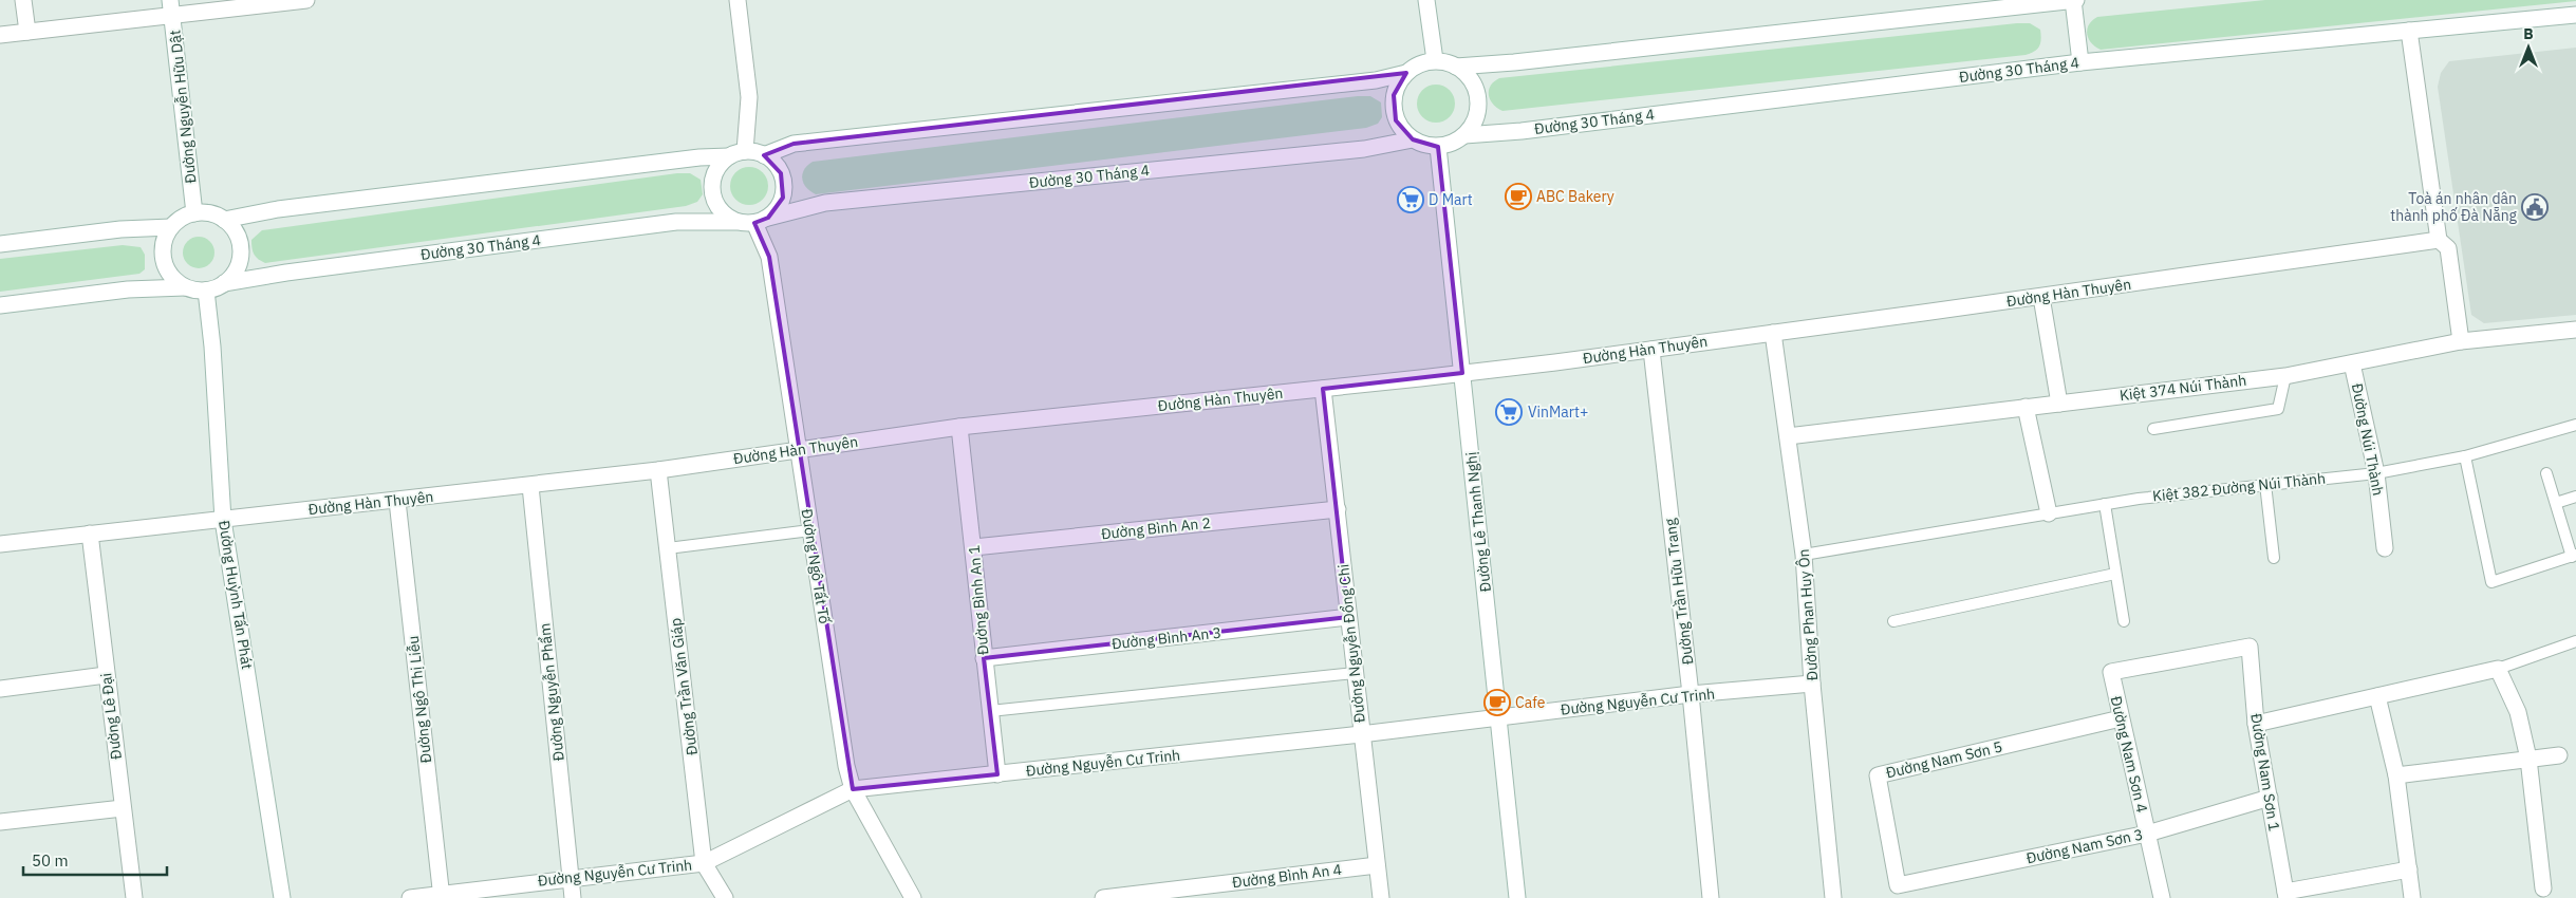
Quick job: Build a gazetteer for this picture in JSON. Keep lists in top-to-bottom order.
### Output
{
  "streets": {
    "street": [
      "Đường 30 Tháng 4",
      "Đường Nguyễn Hữu Dật",
      "Đường Hàn Thuyên",
      "Kiệt 374 Núi Thành",
      "Đường Núi Thành",
      "Đường Lê Thanh Nghị",
      "Đường Bình An 2",
      "Đường Ngô Tất Tố",
      "Đường Trần Hữu Trang",
      "Đường Huỳnh Tấn Phát",
      "Đường Bình An 1",
      "Đường Phan Huy Ôn",
      "Đường Bình An 3",
      "Đường Nguyễn Đổng Chi",
      "Đường Trần Văn Giáp",
      "Đường Nguyễn Phẩm",
      "Đường Ngô Thị Liễu",
      "Đường Nguyễn Cư Trinh",
      "Đường Lê Đại",
      "Đường Nam Sơn 4",
      "Đường Nam Sơn 5",
      "Đường Nam Sơn 1",
      "Đường Nam Sơn 3",
      "Đường Bình An 4"
    ],
    "lane": ["Kiệt 382 Đường Núi Thành"]
  },
  "crossings": [
    ["Đường 30 Tháng 4", "Đường Nguyễn Hữu Dật"],
    ["Đường 30 Tháng 4", "Đường Lê Thanh Nghị"],
    ["Đường 30 Tháng 4", "Đường Ngô Tất Tố"],
    ["Đường 30 Tháng 4", "Đường Huỳnh Tấn Phát"],
    ["Đường Nguyễn Hữu Dật", "Đường Huỳnh Tấn Phát"],
    ["Đường Hàn Thuyên", "Đường Lê Thanh Nghị"],
    ["Đường Hàn Thuyên", "Đường Ngô Tất Tố"],
    ["Đường Hàn Thuyên", "Đường Trần Hữu Trang"],
    ["Đường Hàn Thuyên", "Đường Huỳnh Tấn Phát"],
    ["Đường Hàn Thuyên", "Đường Bình An 1"],
    ["Đường Hàn Thuyên", "Đường Phan Huy Ôn"],
    ["Đường Hàn Thuyên", "Đường Nguyễn Đổng Chi"],
    ["Đường Hàn Thuyên", "Đường Trần Văn Giáp"],
    ["Đường Hàn Thuyên", "Đường Nguyễn Phẩm"],
    ["Đường Hàn Thuyên", "Đường Ngô Thị Liễu"],
    ["Đường Hàn Thuyên", "Đường Lê Đại"],
    ["Kiệt 374 Núi Thành", "Đường Núi Thành"],
    ["Kiệt 374 Núi Thành", "Đường Phan Huy Ôn"],
    ["Đường Núi Thành", "Kiệt 382 Đường Núi Thành"],
    ["Kiệt 382 Đường Núi Thành", "Đường Phan Huy Ôn"],
    ["Đường Lê Thanh Nghị", "Đường Nguyễn Cư Trinh"],
    ["Đường Bình An 2", "Đường Bình An 1"],
    ["Đường Bình An 2", "Đường Nguyễn Đổng Chi"],
    ["Đường Ngô Tất Tố", "Đường Nguyễn Cư Trinh"],
    ["Đường Trần Hữu Trang", "Đường Nguyễn Cư Trinh"],
    ["Đường Bình An 1", "Đường Bình An 3"],
    ["Đường Bình An 1", "Đường Nguyễn Cư Trinh"],
    ["Đường Phan Huy Ôn", "Đường Nguyễn Cư Trinh"],
    ["Đường Bình An 3", "Đường Nguyễn Đổng Chi"],
    ["Đường Nguyễn Đổng Chi", "Đường Nguyễn Cư Trinh"],
    ["Đường Nguyễn Đổng Chi", "Đường Bình An 4"],
    ["Đường Trần Văn Giáp", "Đường Nguyễn Cư Trinh"],
    ["Đường Nguyễn Phẩm", "Đường Nguyễn Cư Trinh"],
    ["Đường Ngô Thị Liễu", "Đường Nguyễn Cư Trinh"],
    ["Đường Nam Sơn 4", "Đường Nam Sơn 5"],
    ["Đường Nam Sơn 4", "Đường Nam Sơn 1"],
    ["Đường Nam Sơn 4", "Đường Nam Sơn 3"],
    ["Đường Nam Sơn 5", "Đường Nam Sơn 3"],
    ["Đường Nam Sơn 1", "Đường Nam Sơn 3"]
  ],
  "places": {
    "cafe": ["ABC Bakery", "Cafe"],
    "supermarket": ["D Mart", "VinMart+"],
    "public building": ["Toà án nhân dân thành phố Đà Nẵng"]
  },
  "scale_bar": "50 m",
  "north": "top"
}
